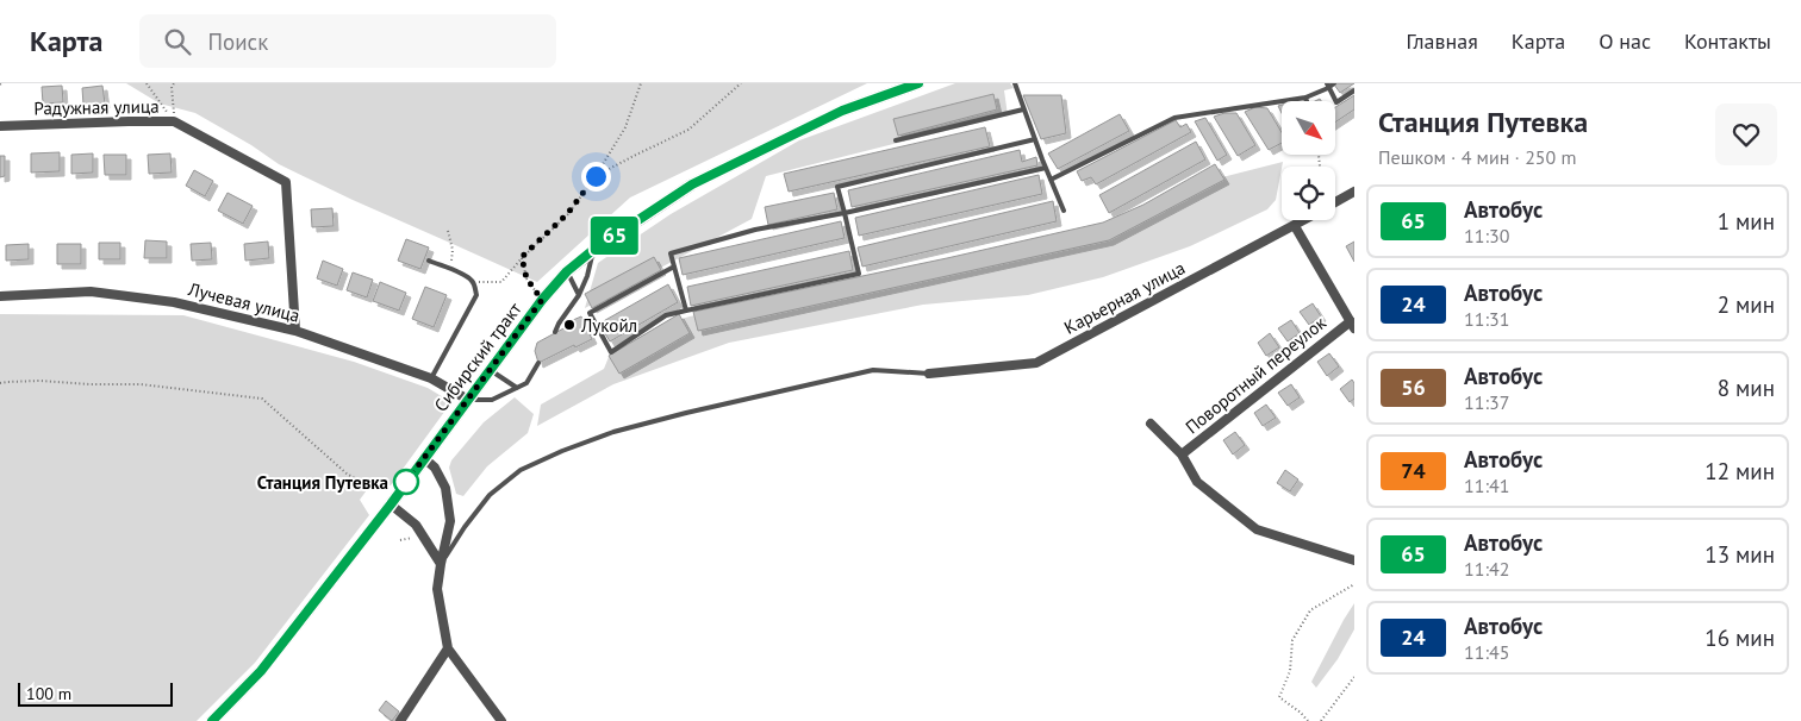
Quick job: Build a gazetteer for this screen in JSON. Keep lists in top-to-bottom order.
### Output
{
  "streets": {
    "main road": ["Сибирский тракт"],
    "street": [
      "Радужная улица",
      "Карьерная улица",
      "Лучевая улица",
      "Поворотный переулок"
    ]
  },
  "crossings": [
    ["Радужная улица", "Лучевая улица"],
    ["Лучевая улица", "Сибирский тракт"]
  ],
  "places": ["Лукойл", "Станция Путевка"],
  "lines": ["bus line 65"],
  "scale_bar": "100 m",
  "north": "bottom right",
  "page": {
    "header": "Карта",
    "search": "Поиск",
    "nav": [
      "Главная",
      "Карта",
      "О нас",
      "Контакты"
    ],
    "on_map": "65",
    "heading": ["Станция Путевка", "Пешком · 4 мин · 250 m"],
    "list": [
      {
        "mark": "65",
        "name": "Автобус",
        "note": "11:30",
        "value": "1 мин"
      },
      {
        "mark": "24",
        "name": "Автобус",
        "note": "11:31",
        "value": "2 мин"
      },
      {
        "mark": "56",
        "name": "Автобус",
        "note": "11:37",
        "value": "8 мин"
      },
      {
        "mark": "74",
        "name": "Автобус",
        "note": "11:41",
        "value": "12 мин"
      },
      {
        "mark": "65",
        "name": "Автобус",
        "note": "11:42",
        "value": "13 мин"
      },
      {
        "mark": "24",
        "name": "Автобус",
        "note": "11:45",
        "value": "16 мин"
      }
    ],
    "scale": "100 m"
  }
}
